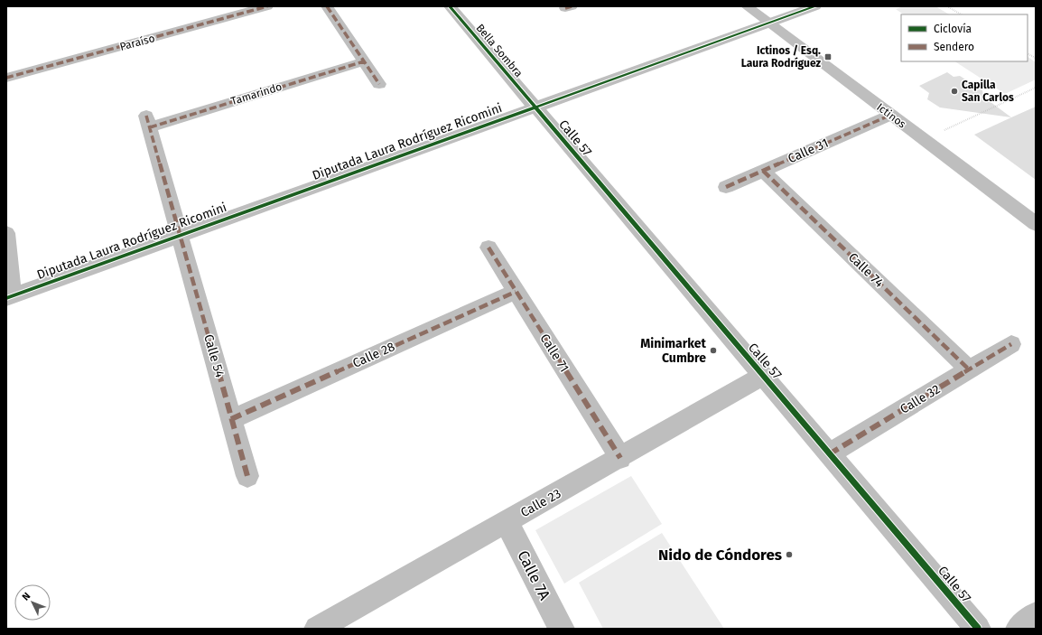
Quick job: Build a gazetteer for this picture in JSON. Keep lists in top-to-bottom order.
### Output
{
  "streets": {
    "street": [
      "Paraíso",
      "Bella Sombra",
      "Tamarindo",
      "Ictinos",
      "Calle 57",
      "Diputada Laura Rodríguez Ricomini",
      "Calle 31",
      "Calle 74",
      "Calle 71",
      "Calle 28",
      "Calle 54",
      "Calle 32",
      "Calle 23",
      "Calle 7A"
    ]
  },
  "crossings": [
    ["Bella Sombra", "Calle 57"],
    ["Bella Sombra", "Diputada Laura Rodríguez Ricomini"],
    ["Tamarindo", "Diputada Laura Rodríguez Ricomini"],
    ["Tamarindo", "Calle 54"],
    ["Ictinos", "Diputada Laura Rodríguez Ricomini"],
    ["Ictinos", "Calle 31"],
    ["Calle 57", "Diputada Laura Rodríguez Ricomini"],
    ["Calle 57", "Calle 32"],
    ["Calle 57", "Calle 23"],
    ["Diputada Laura Rodríguez Ricomini", "Calle 54"],
    ["Calle 31", "Calle 74"],
    ["Calle 74", "Calle 32"],
    ["Calle 71", "Calle 28"],
    ["Calle 71", "Calle 23"],
    ["Calle 28", "Calle 54"],
    ["Calle 23", "Calle 7A"]
  ],
  "places": {
    "transit": ["Ictinos / Esq. Laura Rodríguez"],
    "other": ["Capilla San Carlos", "Minimarket Cumbre", "Nido de Cóndores"]
  },
  "legend": ["Ciclovía", "Sendero"],
  "north": "top left"
}
